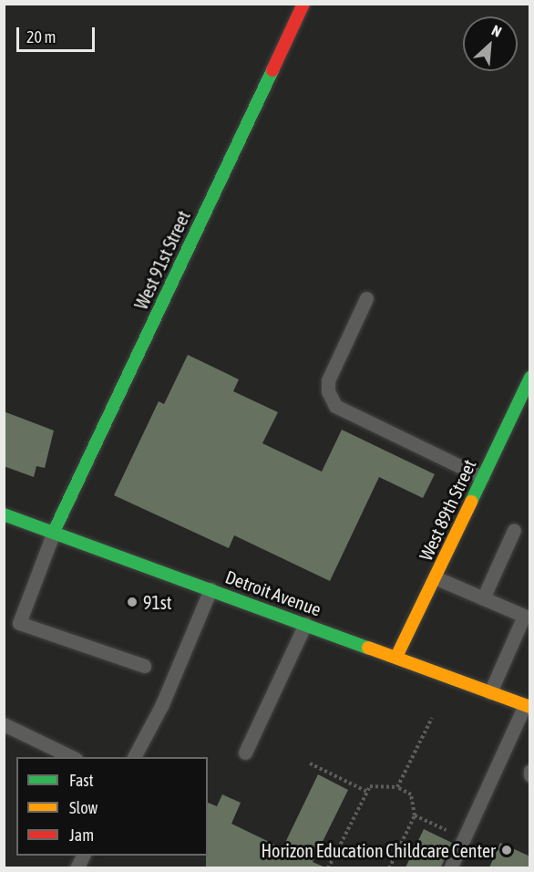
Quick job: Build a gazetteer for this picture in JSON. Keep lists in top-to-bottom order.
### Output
{
  "streets": {
    "street": ["West 91st Street", "West 89th Street", "Detroit Avenue"]
  },
  "crossings": [
    ["West 91st Street", "Detroit Avenue"],
    ["West 89th Street", "Detroit Avenue"]
  ],
  "places": ["91st", "Horizon Education Childcare Center"],
  "legend": ["Fast", "Slow", "Jam"],
  "scale_bar": "20 m",
  "north": "top right"
}
